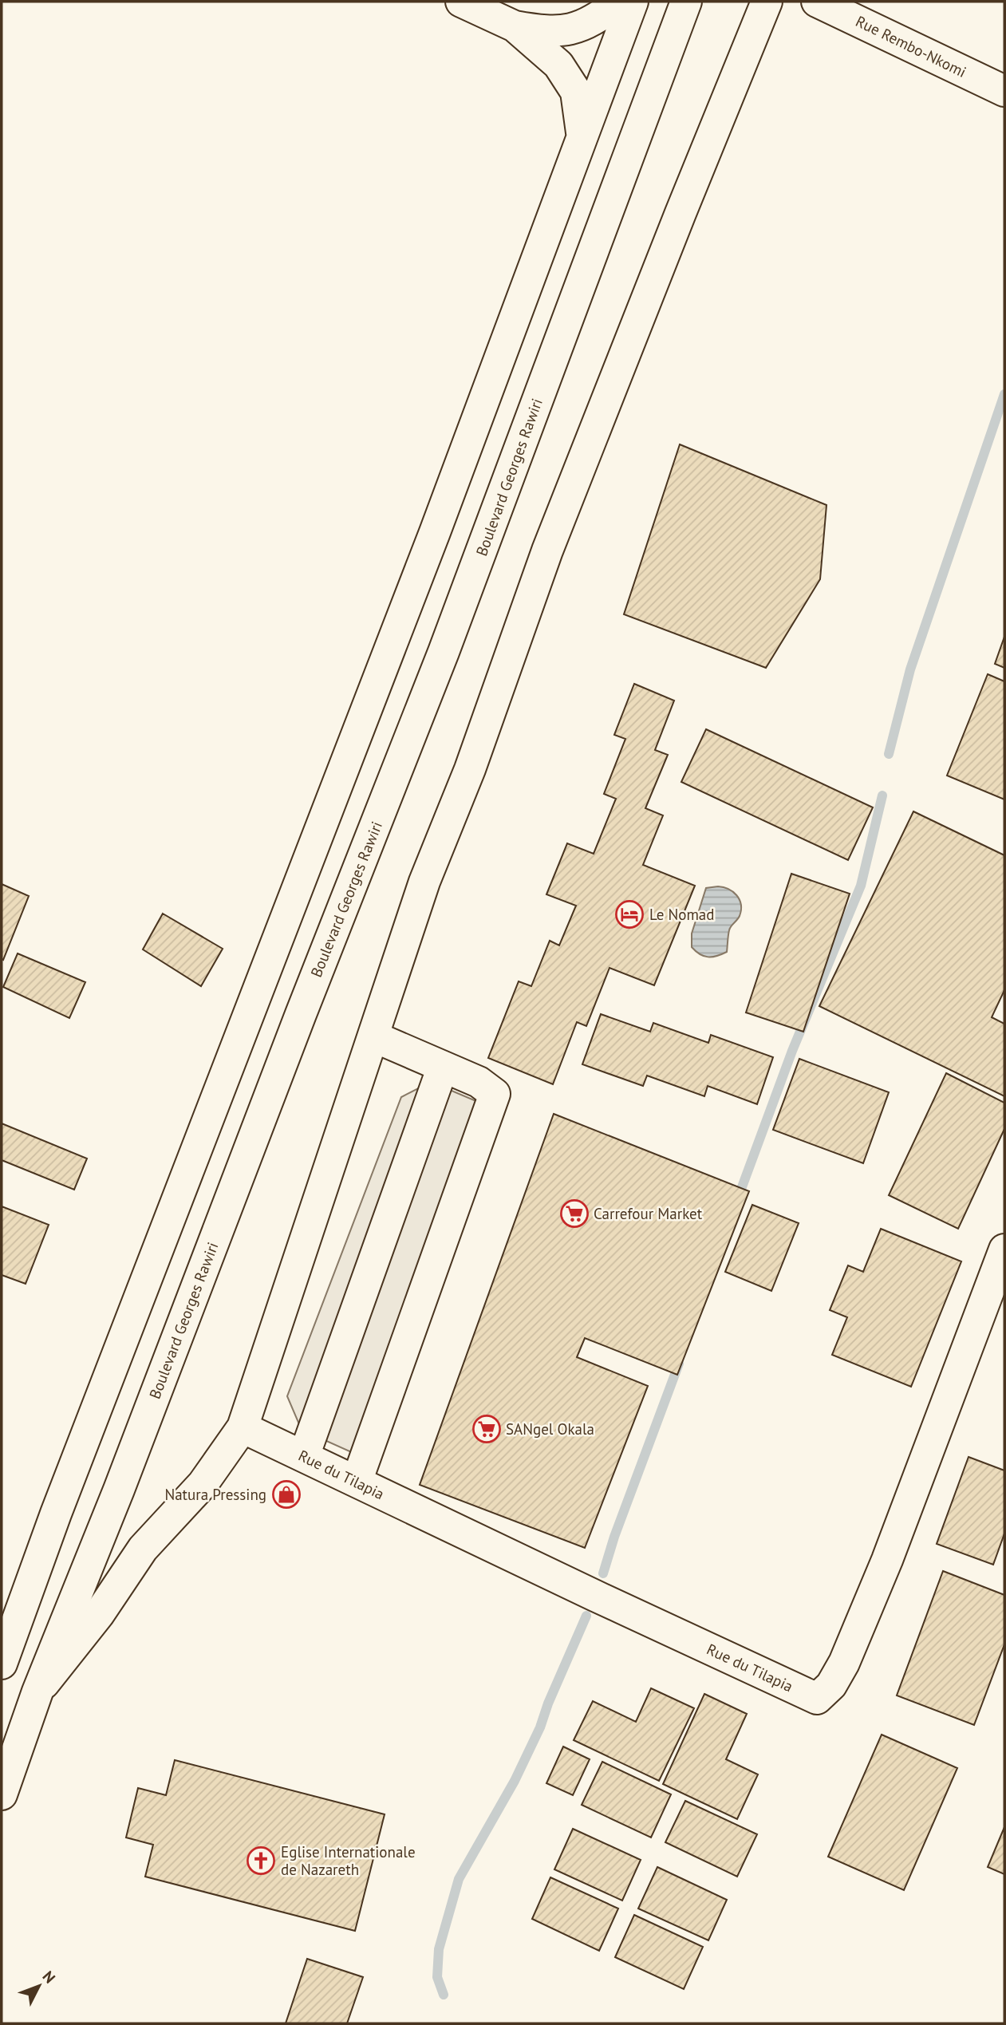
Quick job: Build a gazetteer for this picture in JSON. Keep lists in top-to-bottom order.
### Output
{
  "streets": {
    "main road": ["Rue Rembo-Nkomi", "Boulevard Georges Rawiri", "Rue du Tilapia"]
  },
  "places": {
    "hotel": ["Le Nomad"],
    "supermarket": ["Carrefour Market", "SANgel Okala"],
    "shop": ["Natura Pressing"],
    "church": ["Eglise Internationale de Nazareth"]
  },
  "north": "top right"
}
